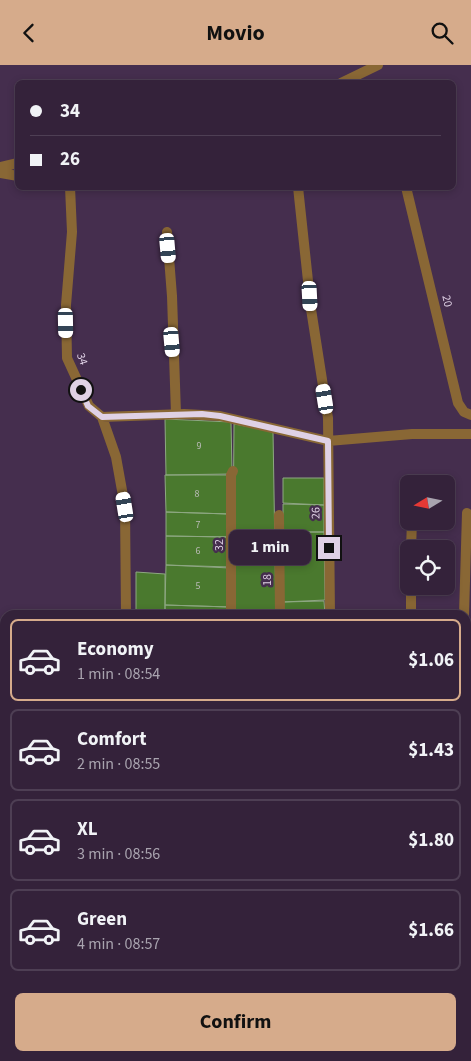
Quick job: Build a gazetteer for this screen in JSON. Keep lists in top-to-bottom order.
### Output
{
  "streets": {
    "street": [
      "20",
      "34",
      "26",
      "32",
      "18"
    ]
  },
  "house_numbers": [
    "9",
    "8",
    "7",
    "6",
    "5"
  ],
  "north": "left",
  "page": {
    "header": "Movio",
    "banner": ["34", "26"],
    "bubble": "1 min",
    "list": [
      {
        "name": "Economy",
        "note": "1 min · 08:54",
        "value": "$1.06"
      },
      {
        "name": "Comfort",
        "note": "2 min · 08:55",
        "value": "$1.43"
      },
      {
        "name": "XL",
        "note": "3 min · 08:56",
        "value": "$1.80"
      },
      {
        "name": "Green",
        "note": "4 min · 08:57",
        "value": "$1.66"
      }
    ],
    "buttons": "Confirm"
  }
}
